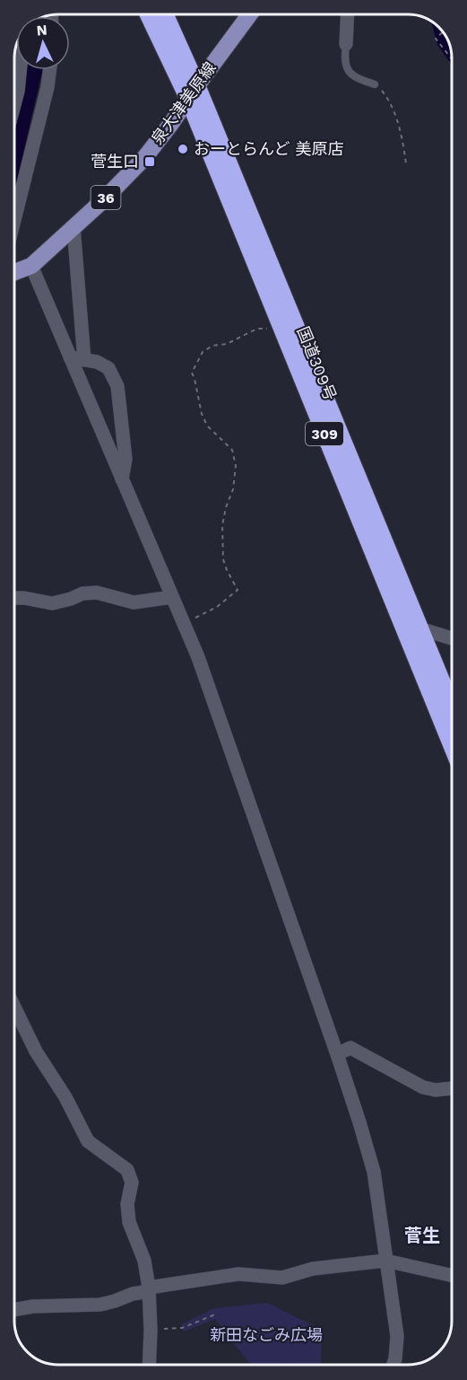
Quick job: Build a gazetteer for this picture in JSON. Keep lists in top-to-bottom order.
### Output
{
  "streets": {
    "highway": ["国道309号", "309"],
    "main road": ["泉大津美原線", "36"]
  },
  "crossings": [
    ["泉大津美原線", "国道309号"]
  ],
  "districts": ["菅生"],
  "parks": ["新田なごみ広場"],
  "places": {
    "other": ["おーとらんど 美原店"],
    "transit": ["菅生口"]
  },
  "north": "top"
}
